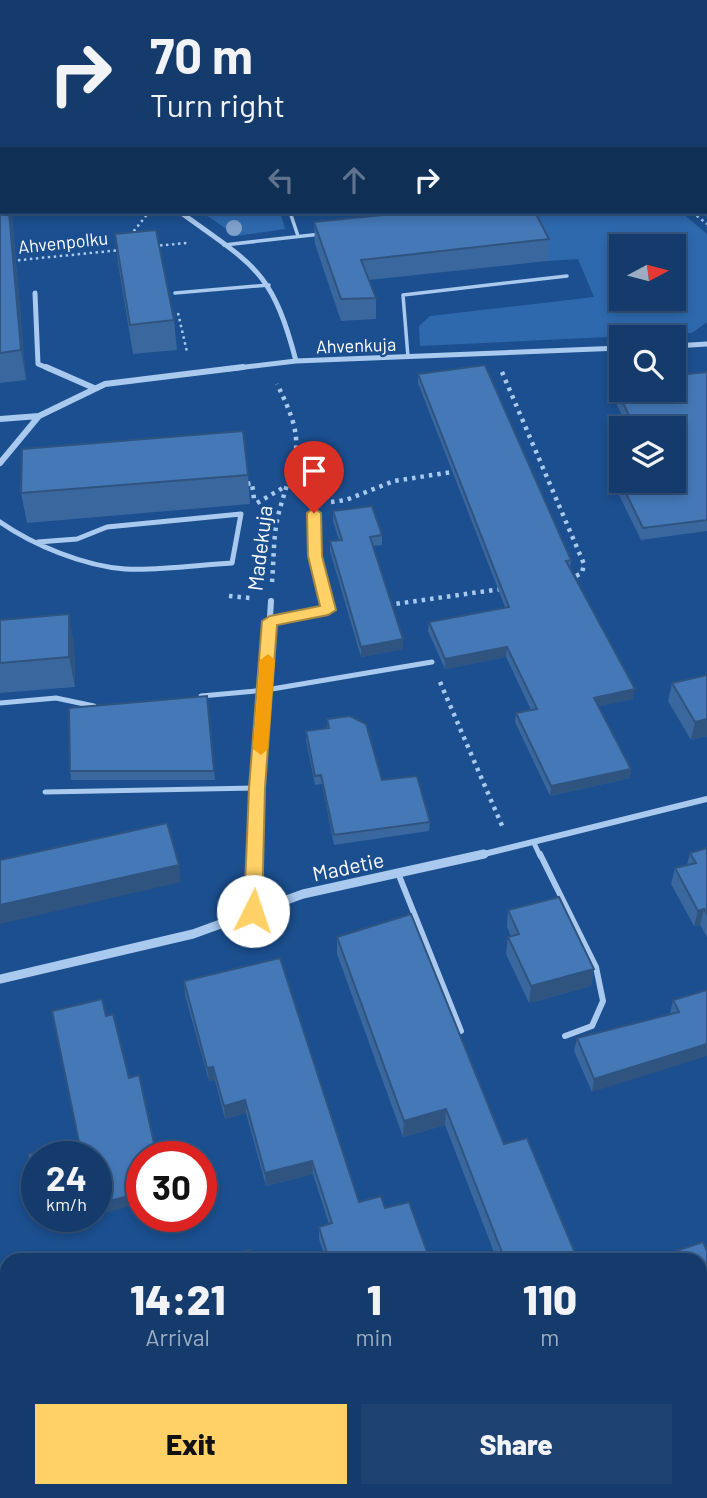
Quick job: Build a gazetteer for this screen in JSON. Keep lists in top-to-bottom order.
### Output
{
  "streets": {
    "street": ["Ahvenkuja", "Madekuja", "Madetie"],
    "path": ["Ahvenpolku"]
  },
  "crossings": [
    ["Ahvenkuja", "Madekuja"],
    ["Madekuja", "Madetie"]
  ],
  "north": "right",
  "page": {
    "turn": ["70 m", "Turn right"],
    "speed": "24 km/h",
    "limit": "30",
    "eta": [
      "14:21",
      "Arrival",
      "1",
      "min",
      "110",
      "m"
    ],
    "buttons": ["Exit", "Share"]
  }
}
